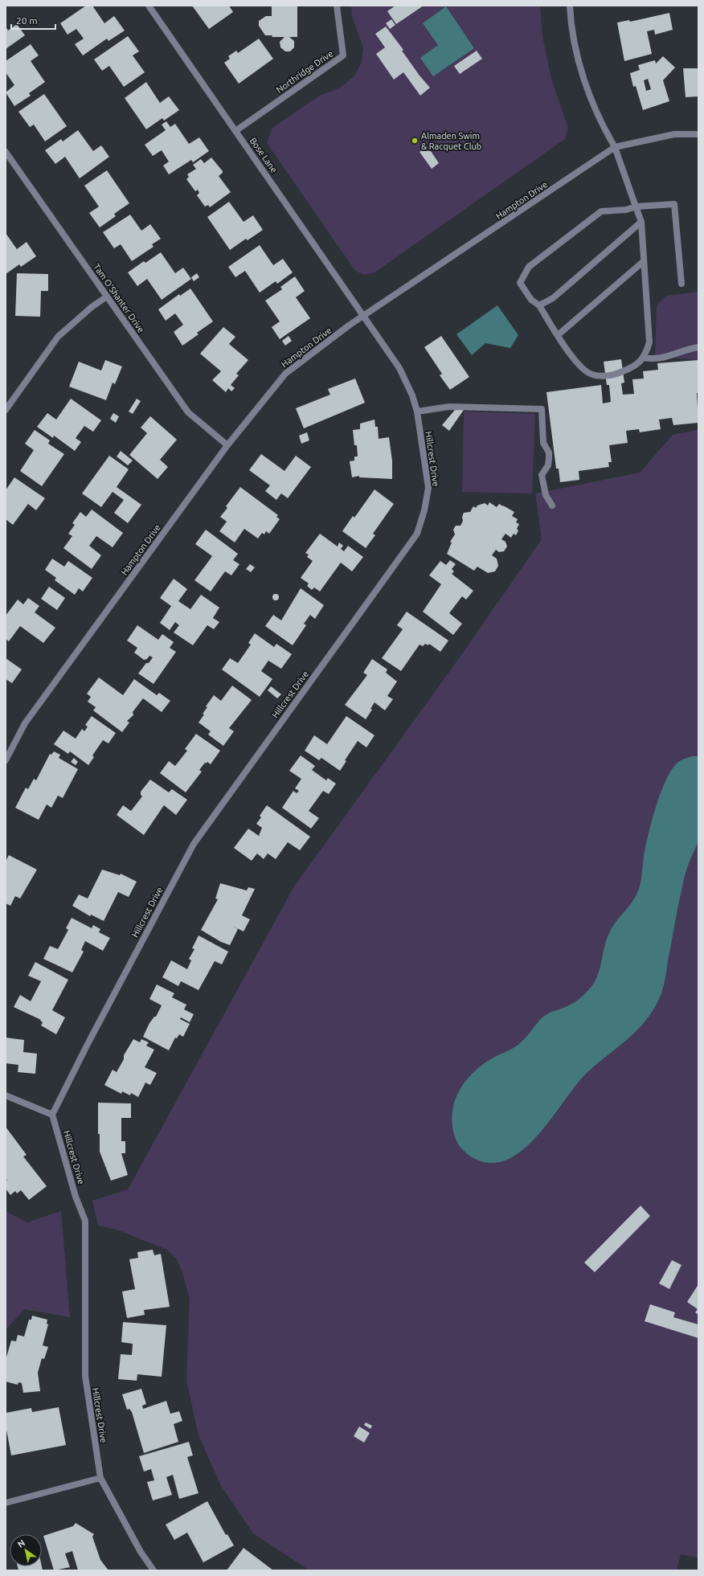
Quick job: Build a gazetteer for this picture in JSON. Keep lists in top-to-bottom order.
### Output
{
  "streets": {
    "street": [
      "Northridge Drive",
      "Bose Lane",
      "Hampton Drive",
      "Tam O'Shanter Drive",
      "Hillcrest Drive"
    ]
  },
  "crossings": [
    ["Northridge Drive", "Bose Lane"],
    ["Bose Lane", "Hampton Drive"],
    ["Bose Lane", "Hillcrest Drive"],
    ["Hampton Drive", "Tam O'Shanter Drive"],
    ["Hampton Drive", "Hillcrest Drive"]
  ],
  "places": ["Almaden Swim & Racquet Club"],
  "scale_bar": "20 m",
  "north": "top left"
}
